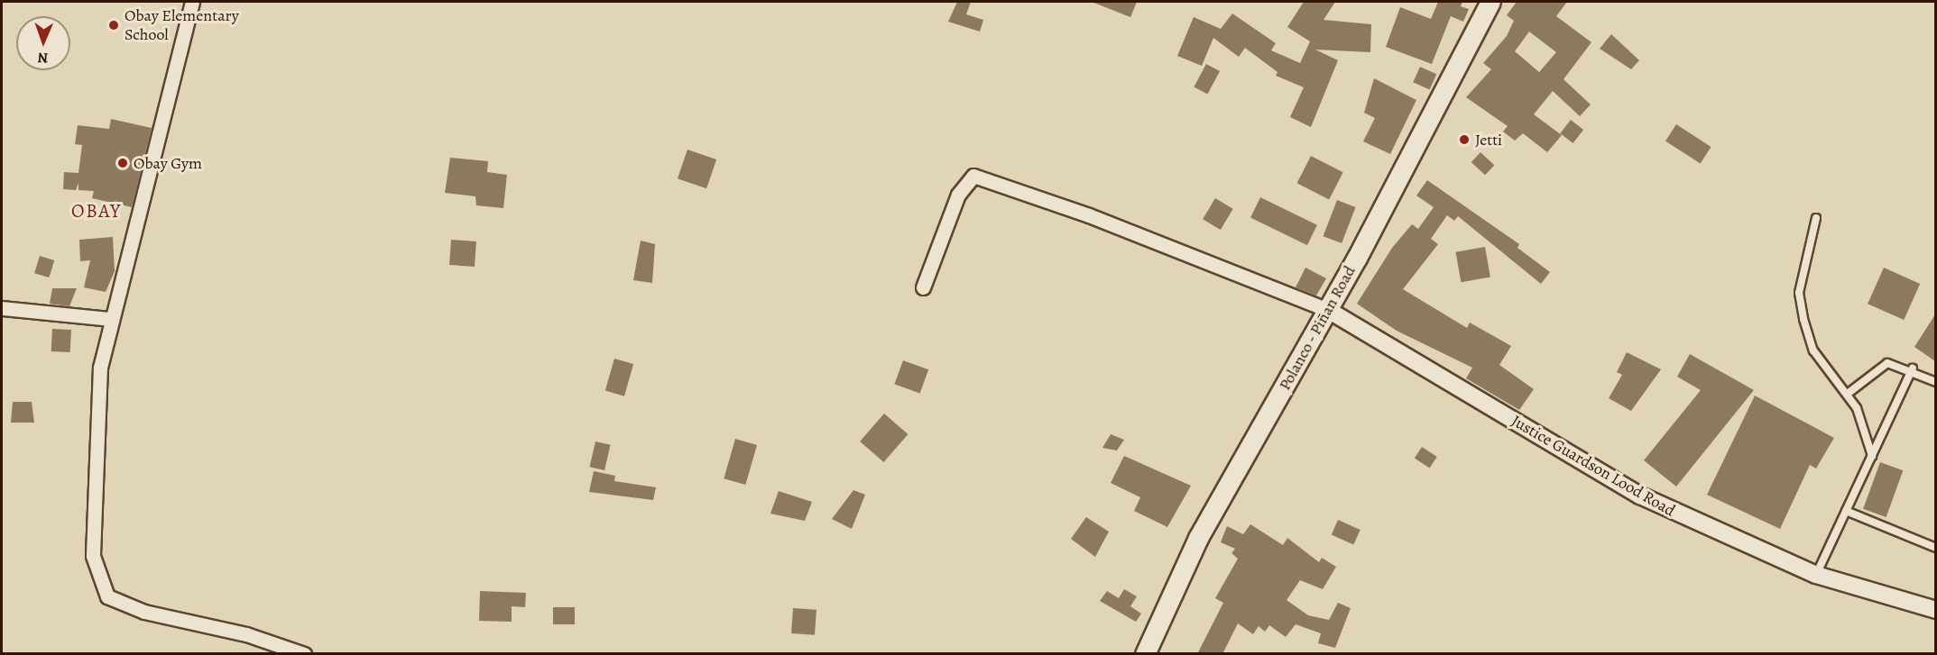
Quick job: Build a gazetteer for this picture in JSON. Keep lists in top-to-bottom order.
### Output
{
  "streets": {
    "main road": ["Polanco - Piñan Road"],
    "street": ["Justice Guardson Lood Road"]
  },
  "crossings": [
    ["Polanco - Piñan Road", "Justice Guardson Lood Road"]
  ],
  "districts": ["OBAY"],
  "places": ["Obay Elementary School", "Jetti", "Obay Gym"],
  "north": "bottom"
}
